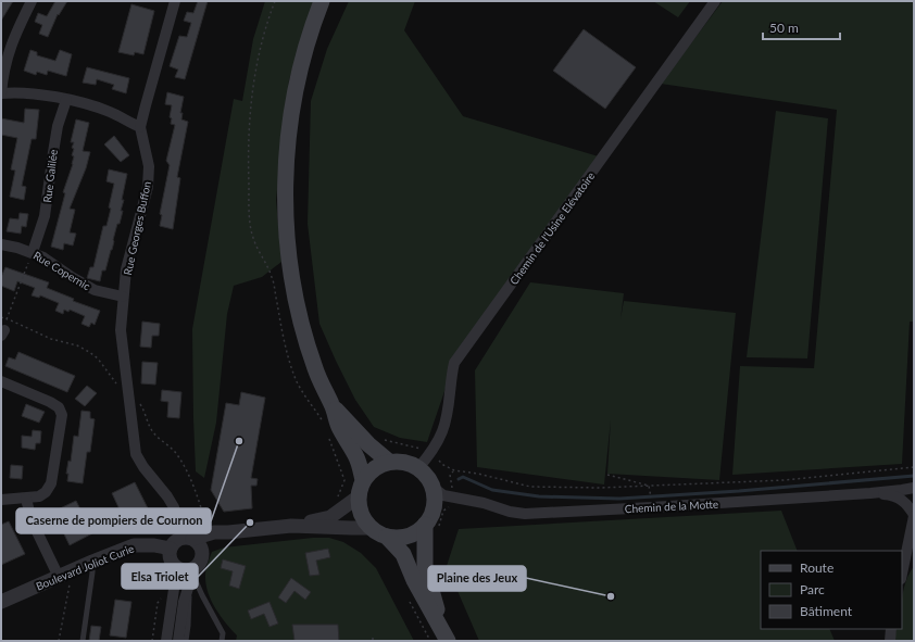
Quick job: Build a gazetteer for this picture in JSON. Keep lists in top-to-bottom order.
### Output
{
  "streets": {
    "street": [
      "Rue Galilée",
      "Rue Georges Buffon",
      "Chemin de l'Usine Elévatoire",
      "Rue Copernic",
      "Chemin de la Motte",
      "Boulevard Joliot Curie"
    ]
  },
  "crossings": [
    ["Rue Galilée", "Rue Copernic"],
    ["Rue Georges Buffon", "Rue Copernic"],
    ["Rue Georges Buffon", "Boulevard Joliot Curie"],
    ["Chemin de l'Usine Elévatoire", "Chemin de la Motte"]
  ],
  "places": ["Caserne de pompiers de Cournon", "Elsa Triolet", "Plaine des Jeux"],
  "legend": ["Route", "Parc", "Bâtiment"],
  "scale_bar": "50 m"
}
